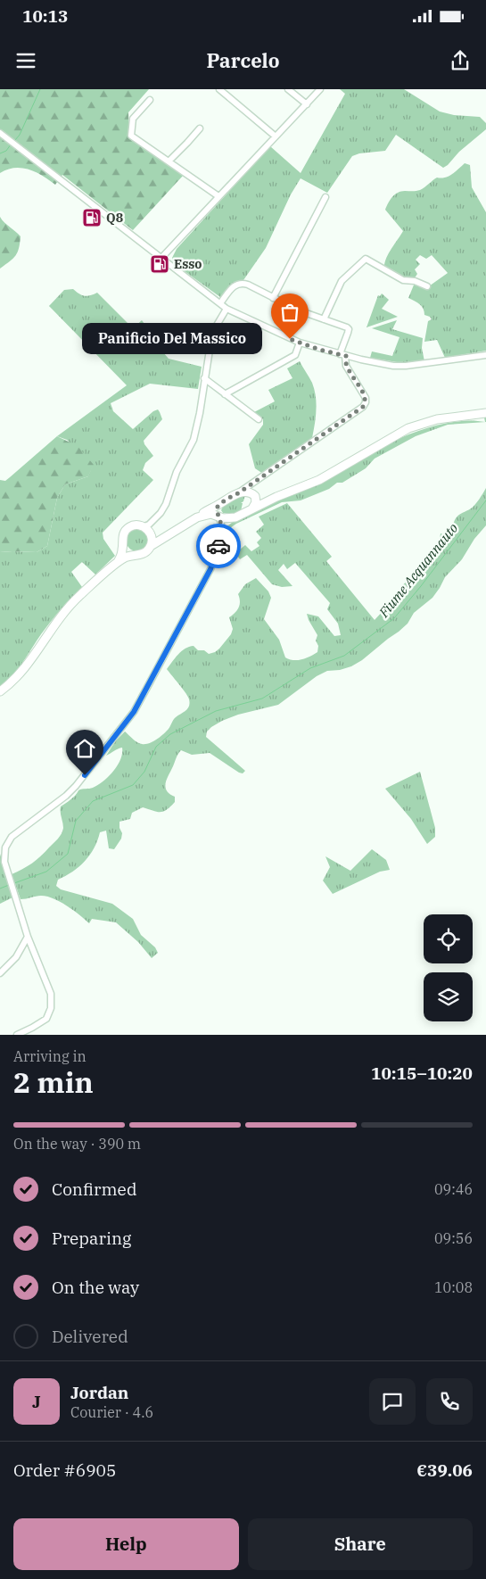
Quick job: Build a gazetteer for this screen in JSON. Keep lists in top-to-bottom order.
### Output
{
  "water": ["Fiume Acquannauto"],
  "places": {
    "fuel station": ["Q8", "Esso"],
    "other": ["Panificio Del Massico"]
  },
  "page": {
    "status": "10:13",
    "header": "Parcelo",
    "bubble": "Panificio Del Massico",
    "heading": ["2 min", "Arriving in", "10:15–10:20"],
    "panel": [
      "Jordan",
      "Courier · 4.6",
      "Order #6905",
      "€39.06"
    ],
    "bar": "On the way · 390 m",
    "list": [
      ["Confirmed", "09:46"],
      ["Preparing", "09:56"],
      ["On the way", "10:08"],
      "Delivered"
    ],
    "round": "J",
    "buttons": ["Help", "Share"]
  }
}
